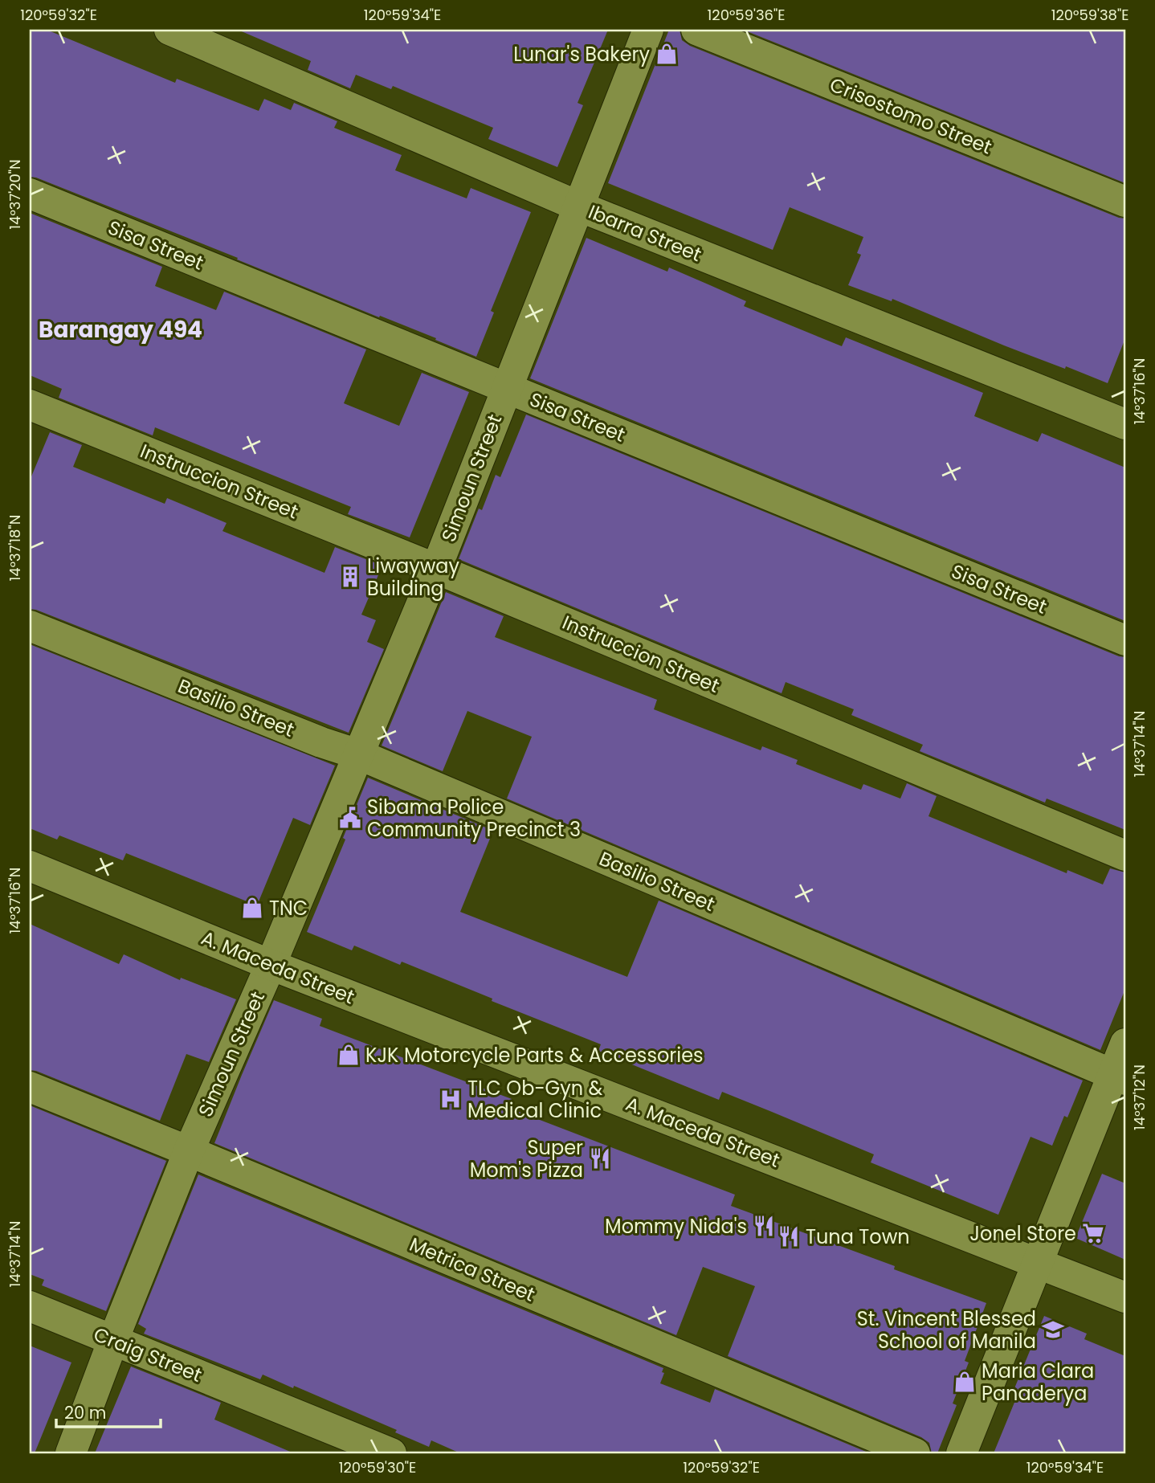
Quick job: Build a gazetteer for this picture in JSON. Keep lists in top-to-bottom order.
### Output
{
  "streets": {
    "street": [
      "Crisostomo Street",
      "Ibarra Street",
      "Sisa Street",
      "Simoun Street",
      "Instruccion Street",
      "Basilio Street",
      "A. Maceda Street",
      "Metrica Street",
      "Craig Street"
    ]
  },
  "crossings": [
    ["Ibarra Street", "Simoun Street"],
    ["Sisa Street", "Simoun Street"],
    ["Simoun Street", "Instruccion Street"],
    ["Simoun Street", "Basilio Street"],
    ["Simoun Street", "A. Maceda Street"],
    ["Simoun Street", "Metrica Street"],
    ["Simoun Street", "Craig Street"]
  ],
  "districts": ["Barangay 494"],
  "places": {
    "shop": [
      "Lunar's Bakery",
      "TNC",
      "KJK Motorcycle Parts & Accessories",
      "Maria Clara Panaderya"
    ],
    "building": ["Liwayway Building"],
    "public building": ["Sibama Police Community Precinct 3"],
    "hospital": ["TLC Ob-Gyn & Medical Clinic"],
    "restaurant": ["Super Mom's Pizza", "Mommy Nida's", "Tuna Town"],
    "supermarket": ["Jonel Store"],
    "school or university": ["St. Vincent Blessed School of Manila"]
  },
  "scale_bar": "20 m",
  "coordinates": [
    "120°59'32\"E",
    "120°59'34\"E",
    "120°59'36\"E",
    "120°59'38\"E",
    "14°37'20\"N",
    "14°37'16\"N",
    "14°37'18\"N",
    "14°37'14\"N",
    "14°37'12\"N",
    "120°59'30\"E"
  ]
}
